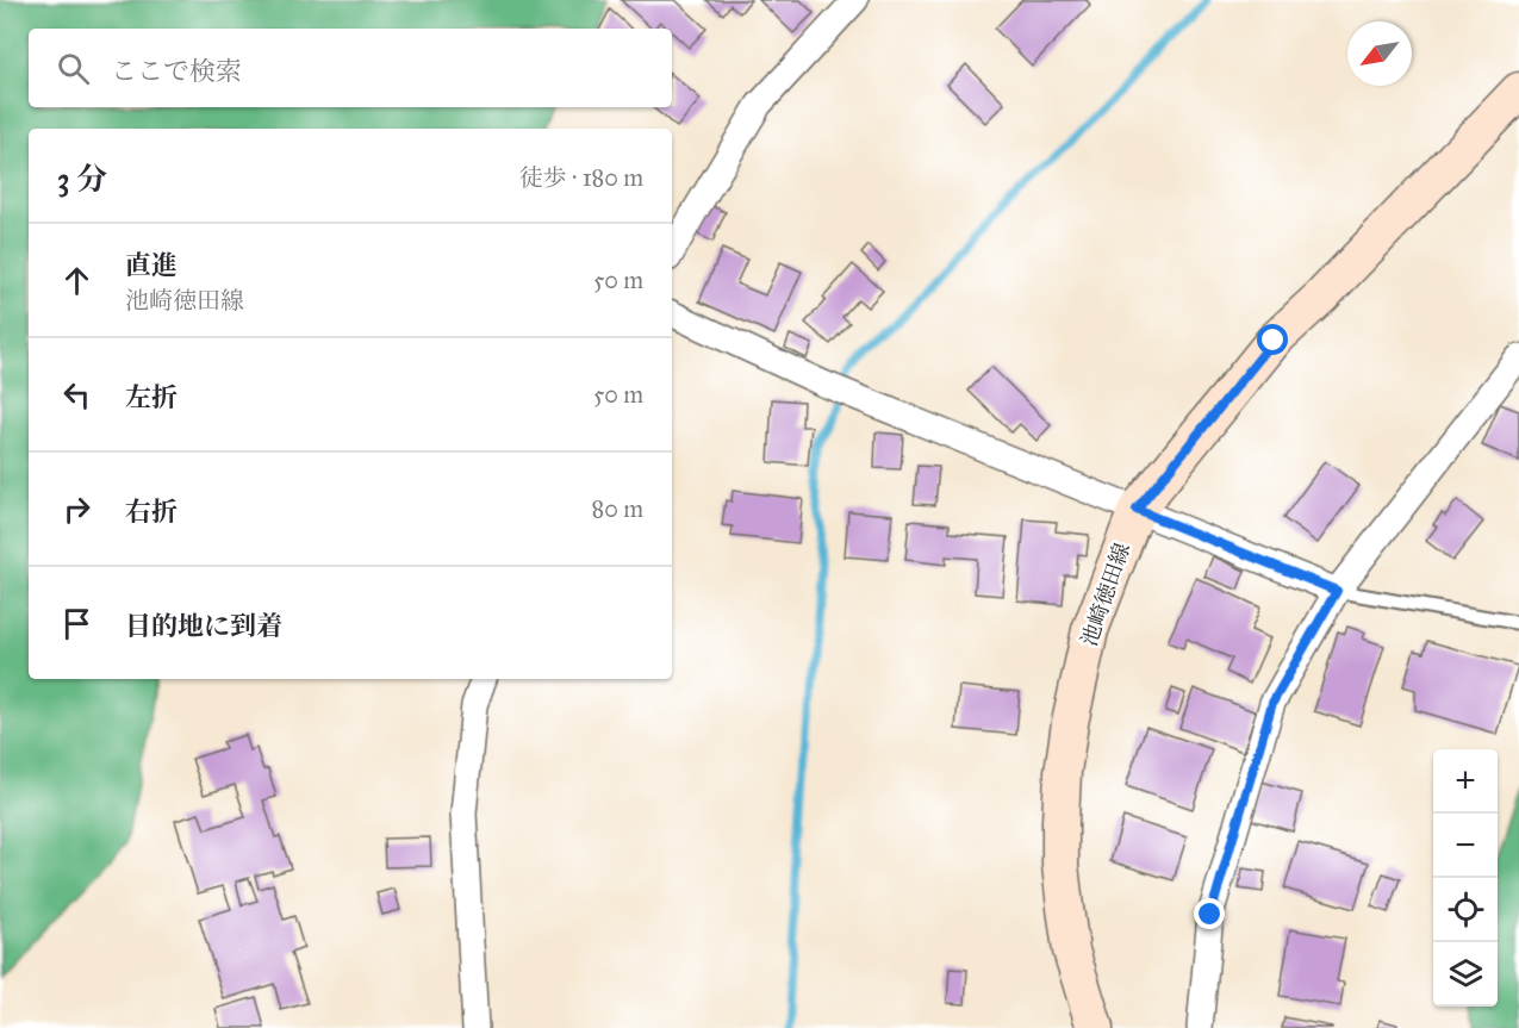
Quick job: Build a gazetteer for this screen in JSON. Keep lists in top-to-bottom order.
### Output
{
  "streets": {
    "main road": ["池崎徳田線"]
  },
  "north": "bottom left",
  "page": {
    "search": "ここで検索",
    "heading": ["3 分", "徒歩 · 180 m"],
    "list": [
      ["直進", "池崎徳田線", "50 m"],
      ["左折", "50 m"],
      ["右折", "80 m"],
      "目的地に到着"
    ],
    "map_buttons": ["+", "−"]
  }
}
